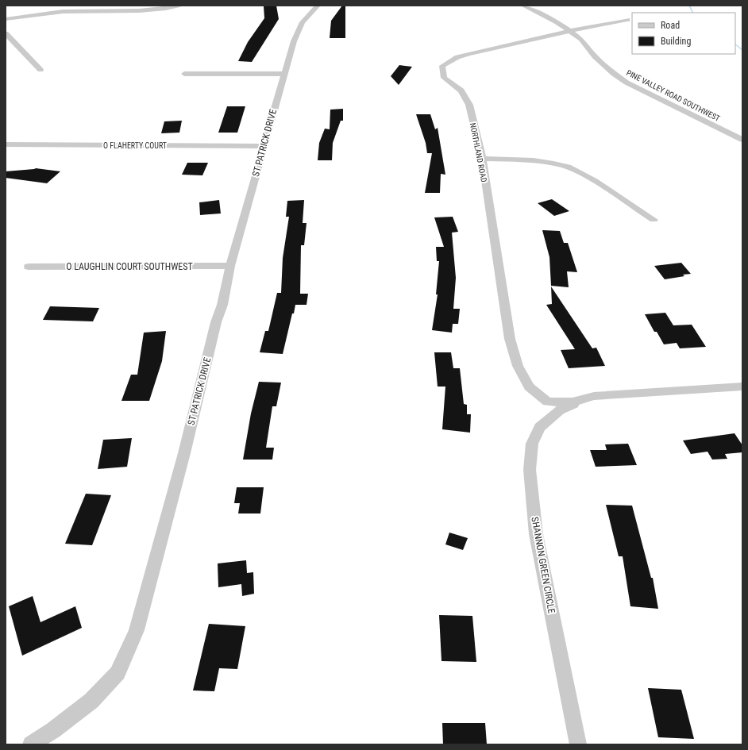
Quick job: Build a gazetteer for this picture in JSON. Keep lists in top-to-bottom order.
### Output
{
  "streets": {
    "street": [
      "PINE VALLEY ROAD SOUTHWEST",
      "ST PATRICK DRIVE",
      "O FLAHERTY COURT",
      "NORTHLAND ROAD",
      "O LAUGHLIN COURT SOUTHWEST",
      "SHANNON GREEN CIRCLE"
    ]
  },
  "crossings": [
    ["PINE VALLEY ROAD SOUTHWEST", "NORTHLAND ROAD"],
    ["ST PATRICK DRIVE", "O FLAHERTY COURT"],
    ["ST PATRICK DRIVE", "O LAUGHLIN COURT SOUTHWEST"],
    ["NORTHLAND ROAD", "SHANNON GREEN CIRCLE"]
  ],
  "legend": ["Road", "Building"]
}
